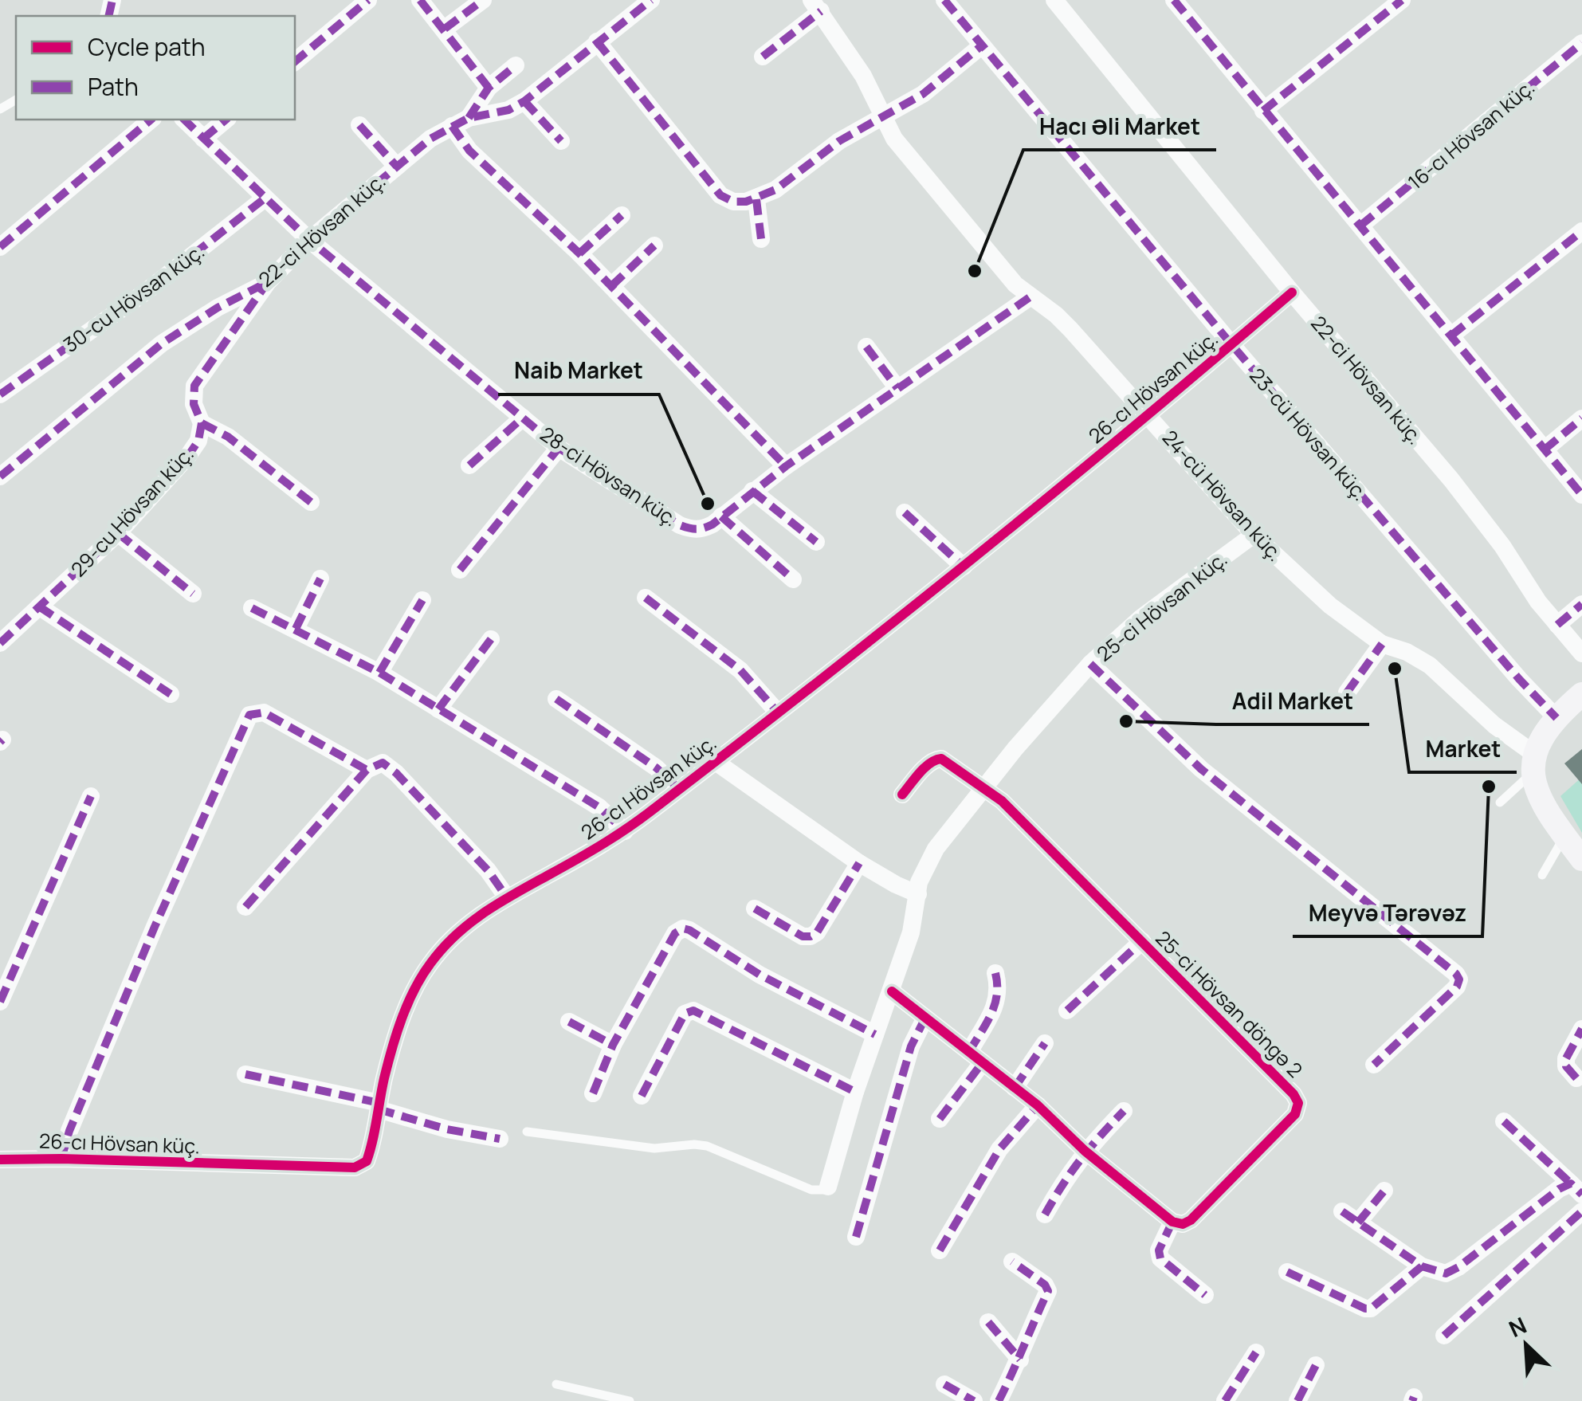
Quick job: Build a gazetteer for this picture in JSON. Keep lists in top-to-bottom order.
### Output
{
  "streets": {
    "street": [
      "16-cı Hövsan küç.",
      "22-ci Hövsan küç.",
      "30-cu Hövsan küç.",
      "26-cı Hövsan küç.",
      "23-cü Hövsan küç.",
      "28-ci Hövsan küç.",
      "24-cü Hövsan küç.",
      "29-cu Hövsan küç.",
      "25-ci Hövsan küç.",
      "25-ci Hövsan döngə 2"
    ]
  },
  "crossings": [
    ["22-ci Hövsan küç.", "26-cı Hövsan küç."],
    ["22-ci Hövsan küç.", "28-ci Hövsan küç."],
    ["22-ci Hövsan küç.", "29-cu Hövsan küç."],
    ["30-cu Hövsan küç.", "28-ci Hövsan küç."],
    ["26-cı Hövsan küç.", "23-cü Hövsan küç."],
    ["26-cı Hövsan küç.", "24-cü Hövsan küç."],
    ["28-ci Hövsan küç.", "24-cü Hövsan küç."],
    ["24-cü Hövsan küç.", "25-ci Hövsan küç."],
    ["25-ci Hövsan küç.", "25-ci Hövsan döngə 2"]
  ],
  "places": [
    "Hacı Əli Market",
    "Naib Market",
    "Market",
    "Adil Market",
    "Meyvə Tərəvəz"
  ],
  "legend": ["Cycle path", "Path"],
  "north": "top left"
}
